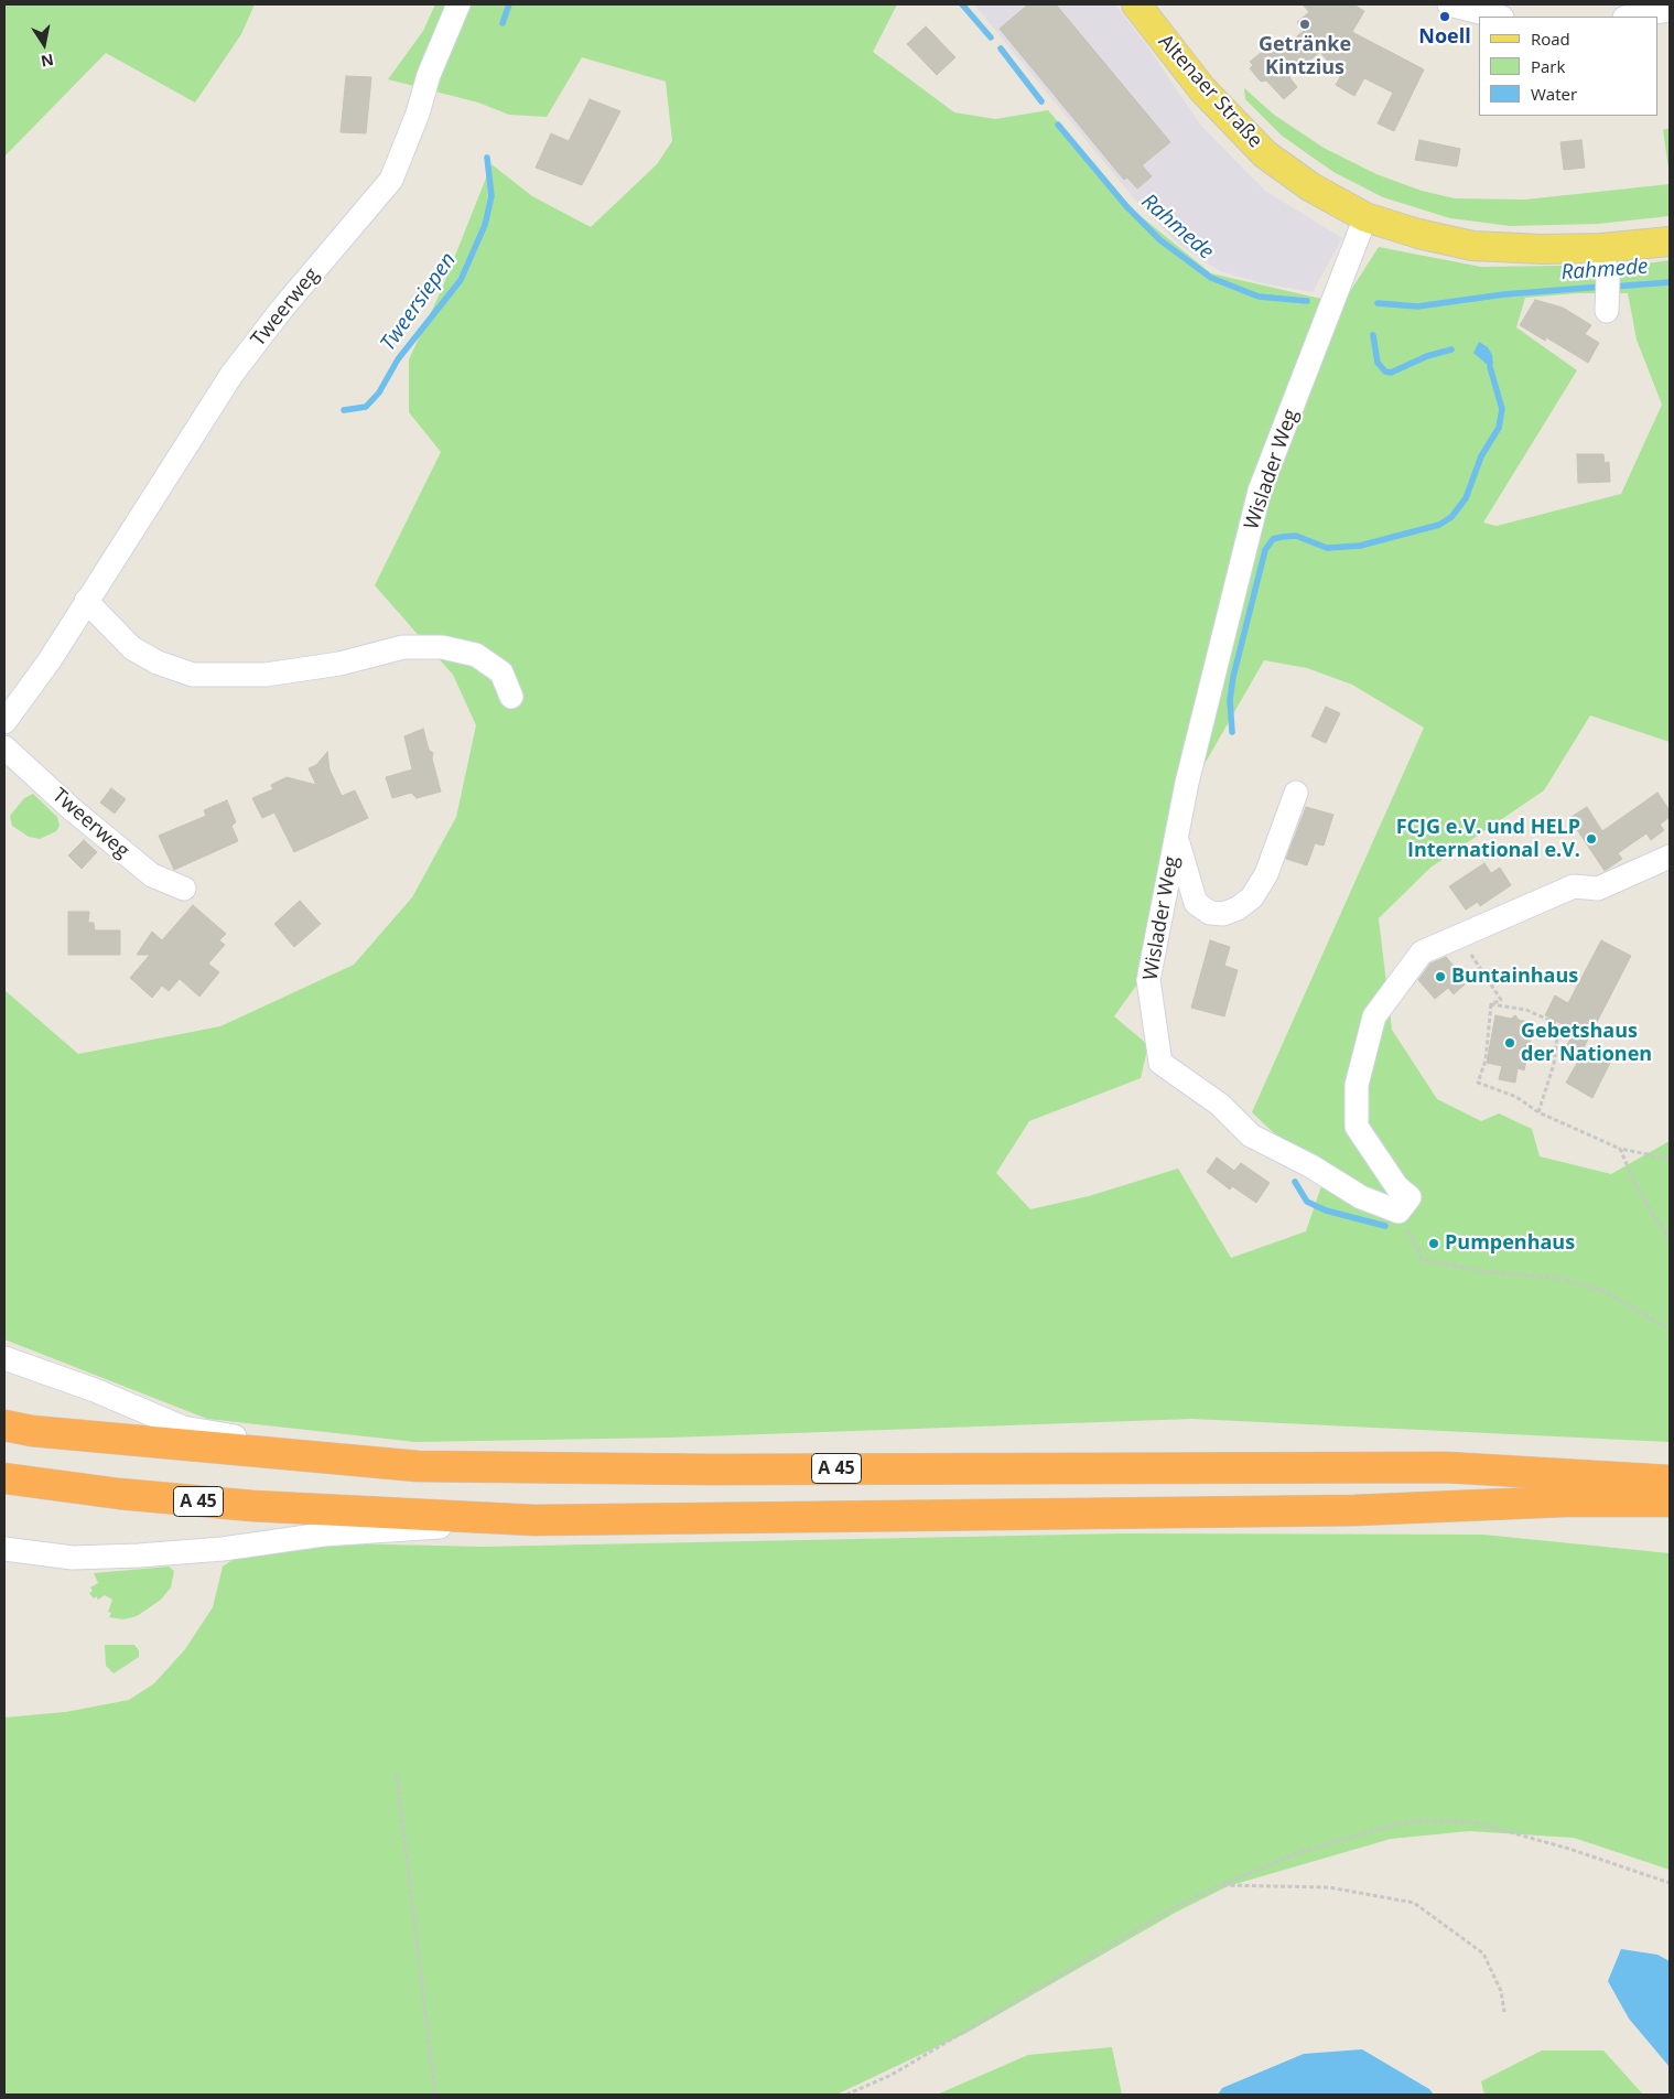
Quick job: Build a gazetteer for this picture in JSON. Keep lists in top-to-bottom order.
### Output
{
  "streets": {
    "highway": ["A 45"],
    "main road": ["Altenaer Straße"],
    "street": ["Tweerweg", "Wislader Weg"]
  },
  "crossings": [
    ["Altenaer Straße", "Wislader Weg"]
  ],
  "water": ["Rahmede", "Tweersiepen"],
  "places": [
    "Noell",
    "Getränke Kintzius",
    "FCJG e.V. und HELP International e.V.",
    "Buntainhaus",
    "Gebetshaus der Nationen",
    "Pumpenhaus"
  ],
  "legend": ["Road", "Park", "Water"],
  "north": "bottom"
}
